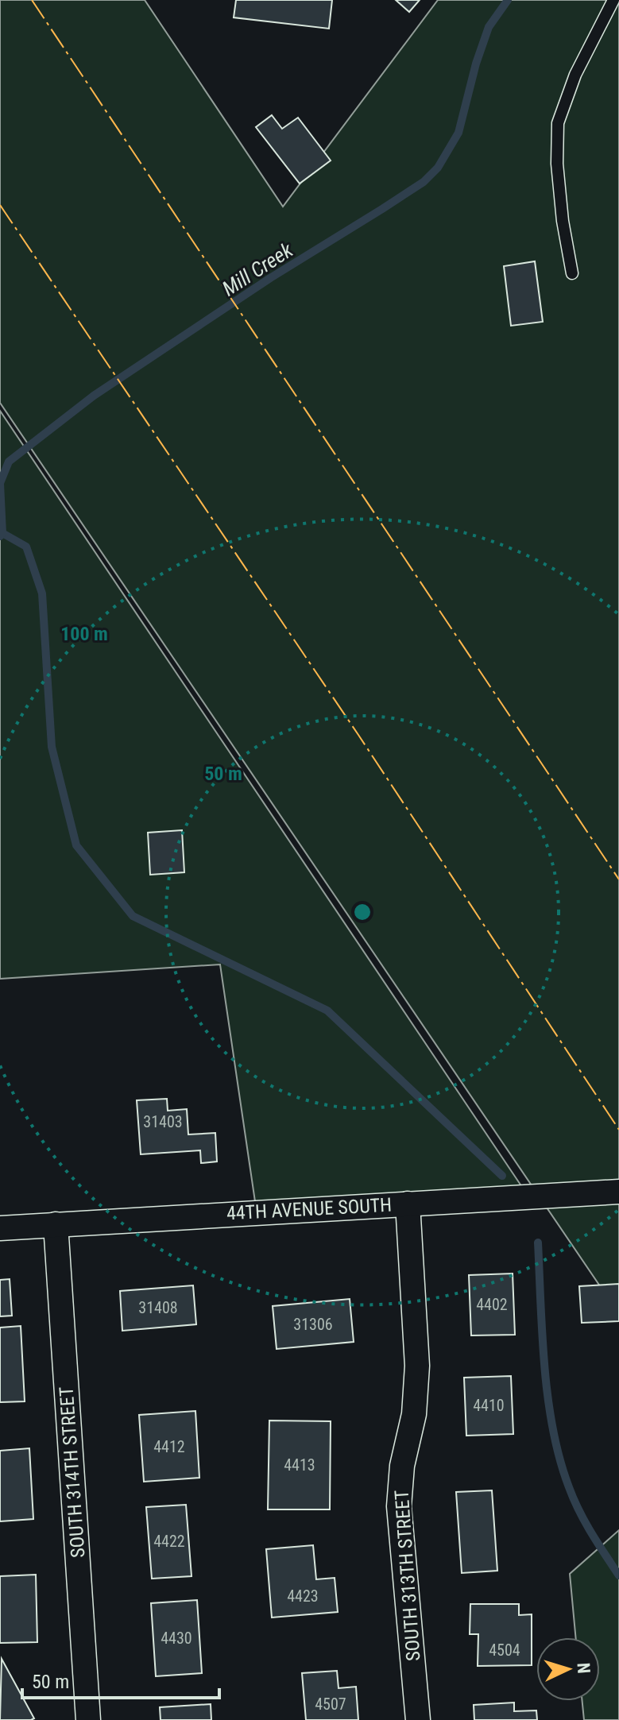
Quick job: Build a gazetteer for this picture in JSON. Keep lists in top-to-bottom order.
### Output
{
  "streets": {
    "street": ["44TH AVENUE SOUTH", "SOUTH 314TH STREET", "SOUTH 313TH STREET"]
  },
  "crossings": [
    ["44TH AVENUE SOUTH", "SOUTH 314TH STREET"],
    ["44TH AVENUE SOUTH", "SOUTH 313TH STREET"]
  ],
  "water": ["Mill Creek"],
  "house_numbers": [
    "31403",
    "4402",
    "31408",
    "31306",
    "4410",
    "4412",
    "4413",
    "4422",
    "4423",
    "4430",
    "4504",
    "4507"
  ],
  "scale_bar": "50 m",
  "north": "right",
  "rings": ["100 m", "50 m"]
}
